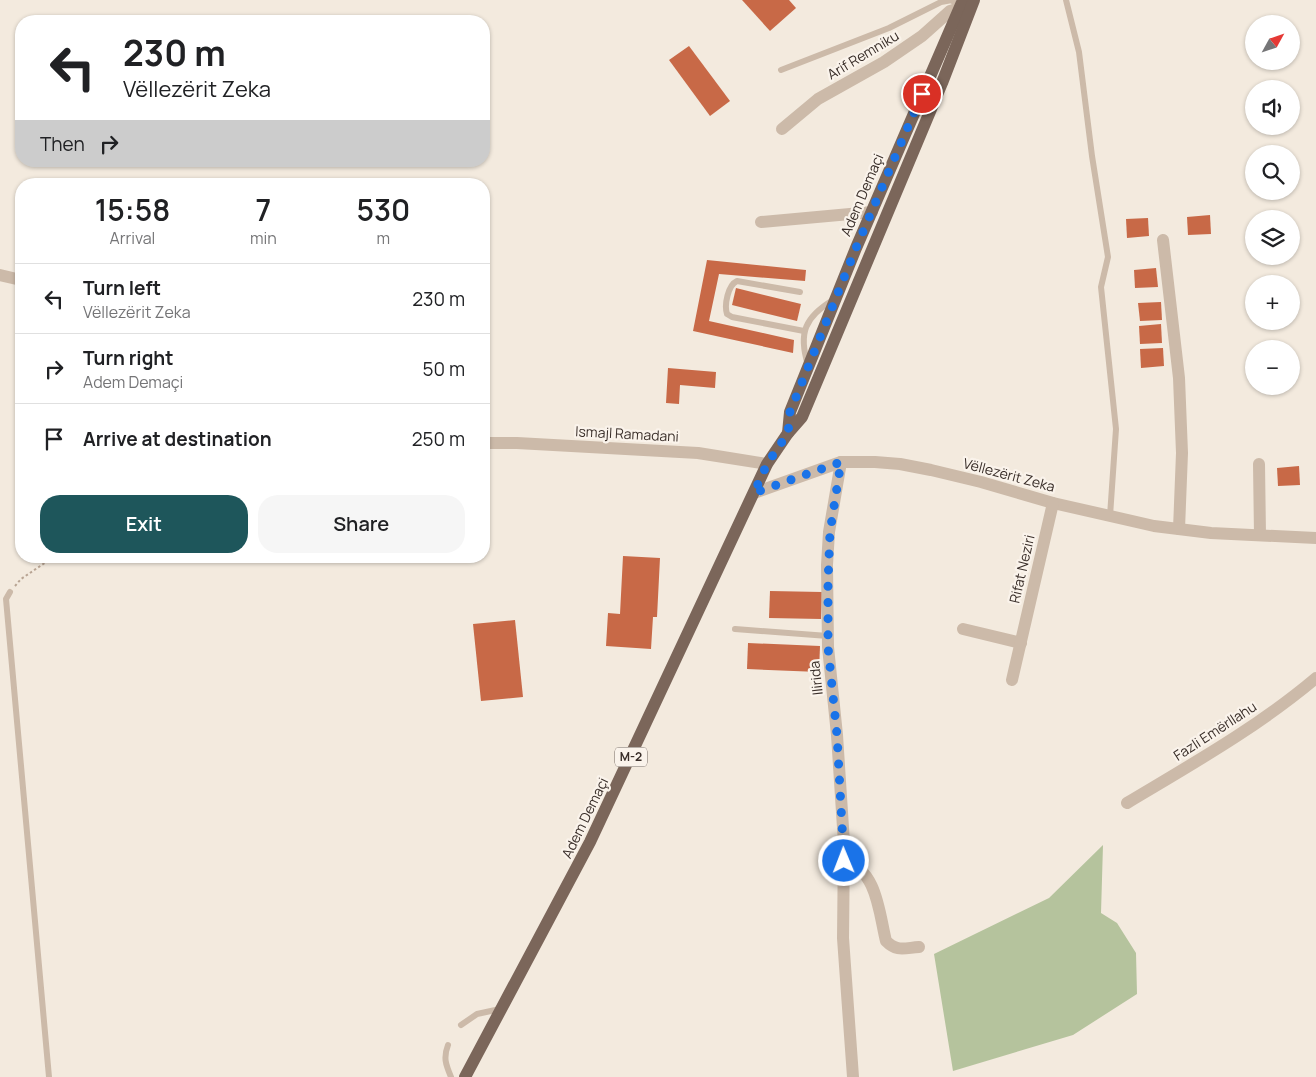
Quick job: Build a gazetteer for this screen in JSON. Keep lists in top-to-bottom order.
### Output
{
  "streets": {
    "main road": ["Adem Demaçi", "M-2"],
    "street": [
      "Arif Remniku",
      "Ismajl Ramadani",
      "Vëllezërit Zeka",
      "Rifat Neziri",
      "Ilirida",
      "Fazli Emërllahu"
    ]
  },
  "crossings": [
    ["Arif Remniku", "Adem Demaçi"],
    ["Adem Demaçi", "Ismajl Ramadani"],
    ["Adem Demaçi", "Vëllezërit Zeka"],
    ["Vëllezërit Zeka", "Rifat Neziri"],
    ["Vëllezërit Zeka", "Ilirida"]
  ],
  "north": "top right",
  "page": {
    "map_buttons": ["+", "−"],
    "turn": ["230 m", "Vëllezërit Zeka"],
    "then": "Then",
    "eta": [
      "15:58",
      "Arrival",
      "7",
      "min",
      "530",
      "m"
    ],
    "list": [
      {
        "name": "Turn left",
        "note": "Vëllezërit Zeka",
        "value": "230 m"
      },
      {
        "name": "Turn right",
        "note": "Adem Demaçi",
        "value": "50 m"
      },
      {
        "name": "Arrive at destination",
        "value": "250 m"
      }
    ],
    "buttons": ["Exit", "Share"]
  }
}
